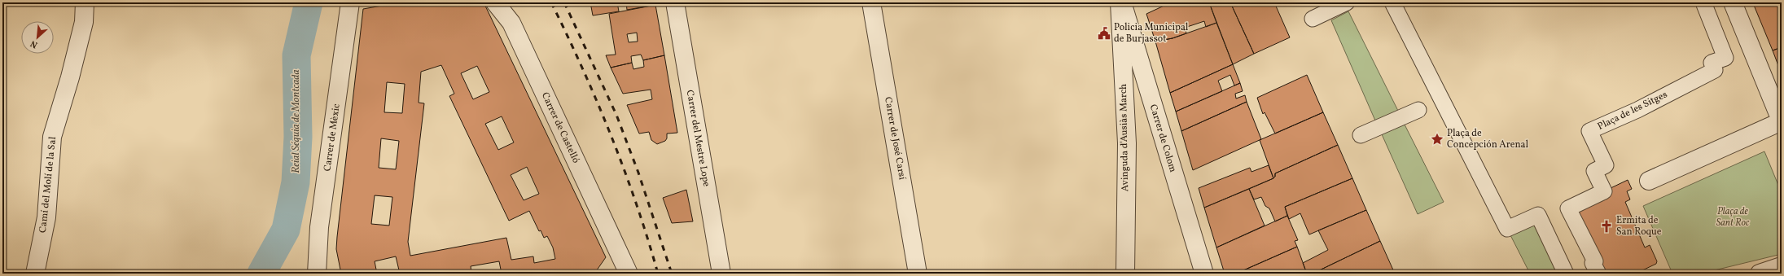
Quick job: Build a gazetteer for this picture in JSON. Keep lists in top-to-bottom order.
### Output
{
  "streets": {
    "street": [
      "Plaça de les Sitges",
      "Carrer de Castelló",
      "Carrer de Mèxic",
      "Avinguda d'Ausiàs March",
      "Carrer del Mestre Lope",
      "Carrer de José Carsí",
      "Carrer de Colom",
      "Camí del Molí de la Sal"
    ]
  },
  "crossings": [
    ["Avinguda d'Ausiàs March", "Carrer de Colom"]
  ],
  "water": ["Reial Séquia de Montcada"],
  "parks": ["Plaça de Sant Roc"],
  "places": {
    "public building": ["Policia Municipal de Burjassot"],
    "place": ["Plaça de Concepción Arenal"],
    "church": ["Ermita de San Roque"]
  },
  "north": "bottom left"
}
